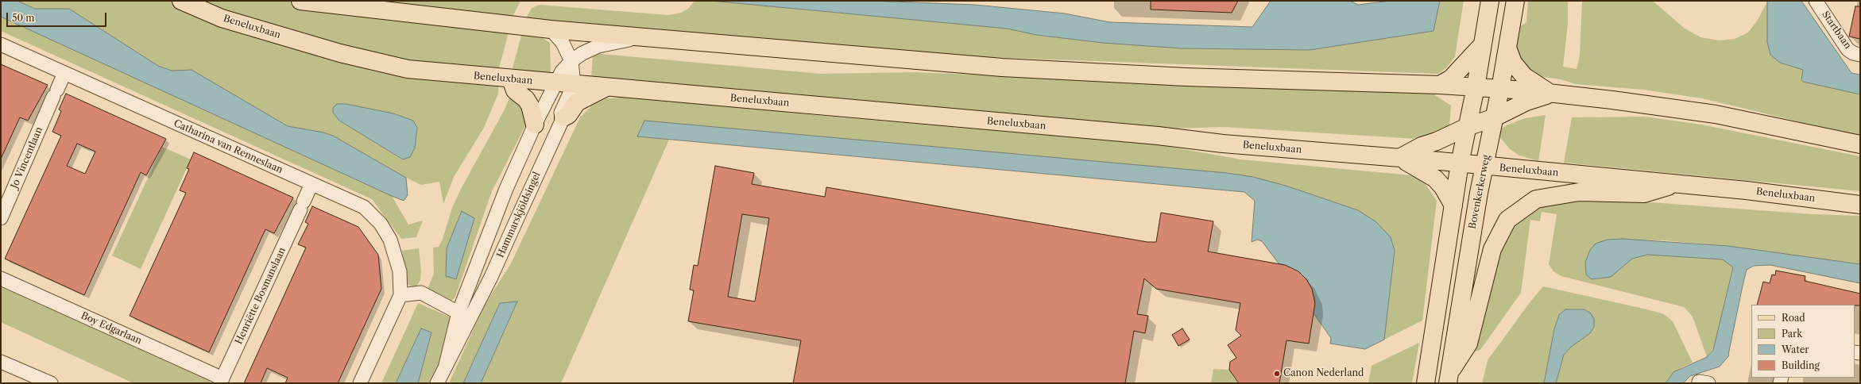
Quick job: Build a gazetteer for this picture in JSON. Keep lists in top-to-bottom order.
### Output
{
  "streets": {
    "main road": ["Beneluxbaan", "Bovenkerkerweg"],
    "street": [
      "Startbaan",
      "Catharina van Renneslaan",
      "Jo Vincentlaan",
      "Hammarskjöldsingel",
      "Henriëtte Bosmanslaan",
      "Boy Edgarlaan"
    ]
  },
  "crossings": [
    ["Beneluxbaan", "Bovenkerkerweg"],
    ["Beneluxbaan", "Hammarskjöldsingel"],
    ["Catharina van Renneslaan", "Jo Vincentlaan"],
    ["Catharina van Renneslaan", "Henriëtte Bosmanslaan"],
    ["Henriëtte Bosmanslaan", "Boy Edgarlaan"]
  ],
  "places": ["Canon Nederland"],
  "legend": [
    "Road",
    "Park",
    "Water",
    "Building"
  ],
  "scale_bar": "50 m"
}
